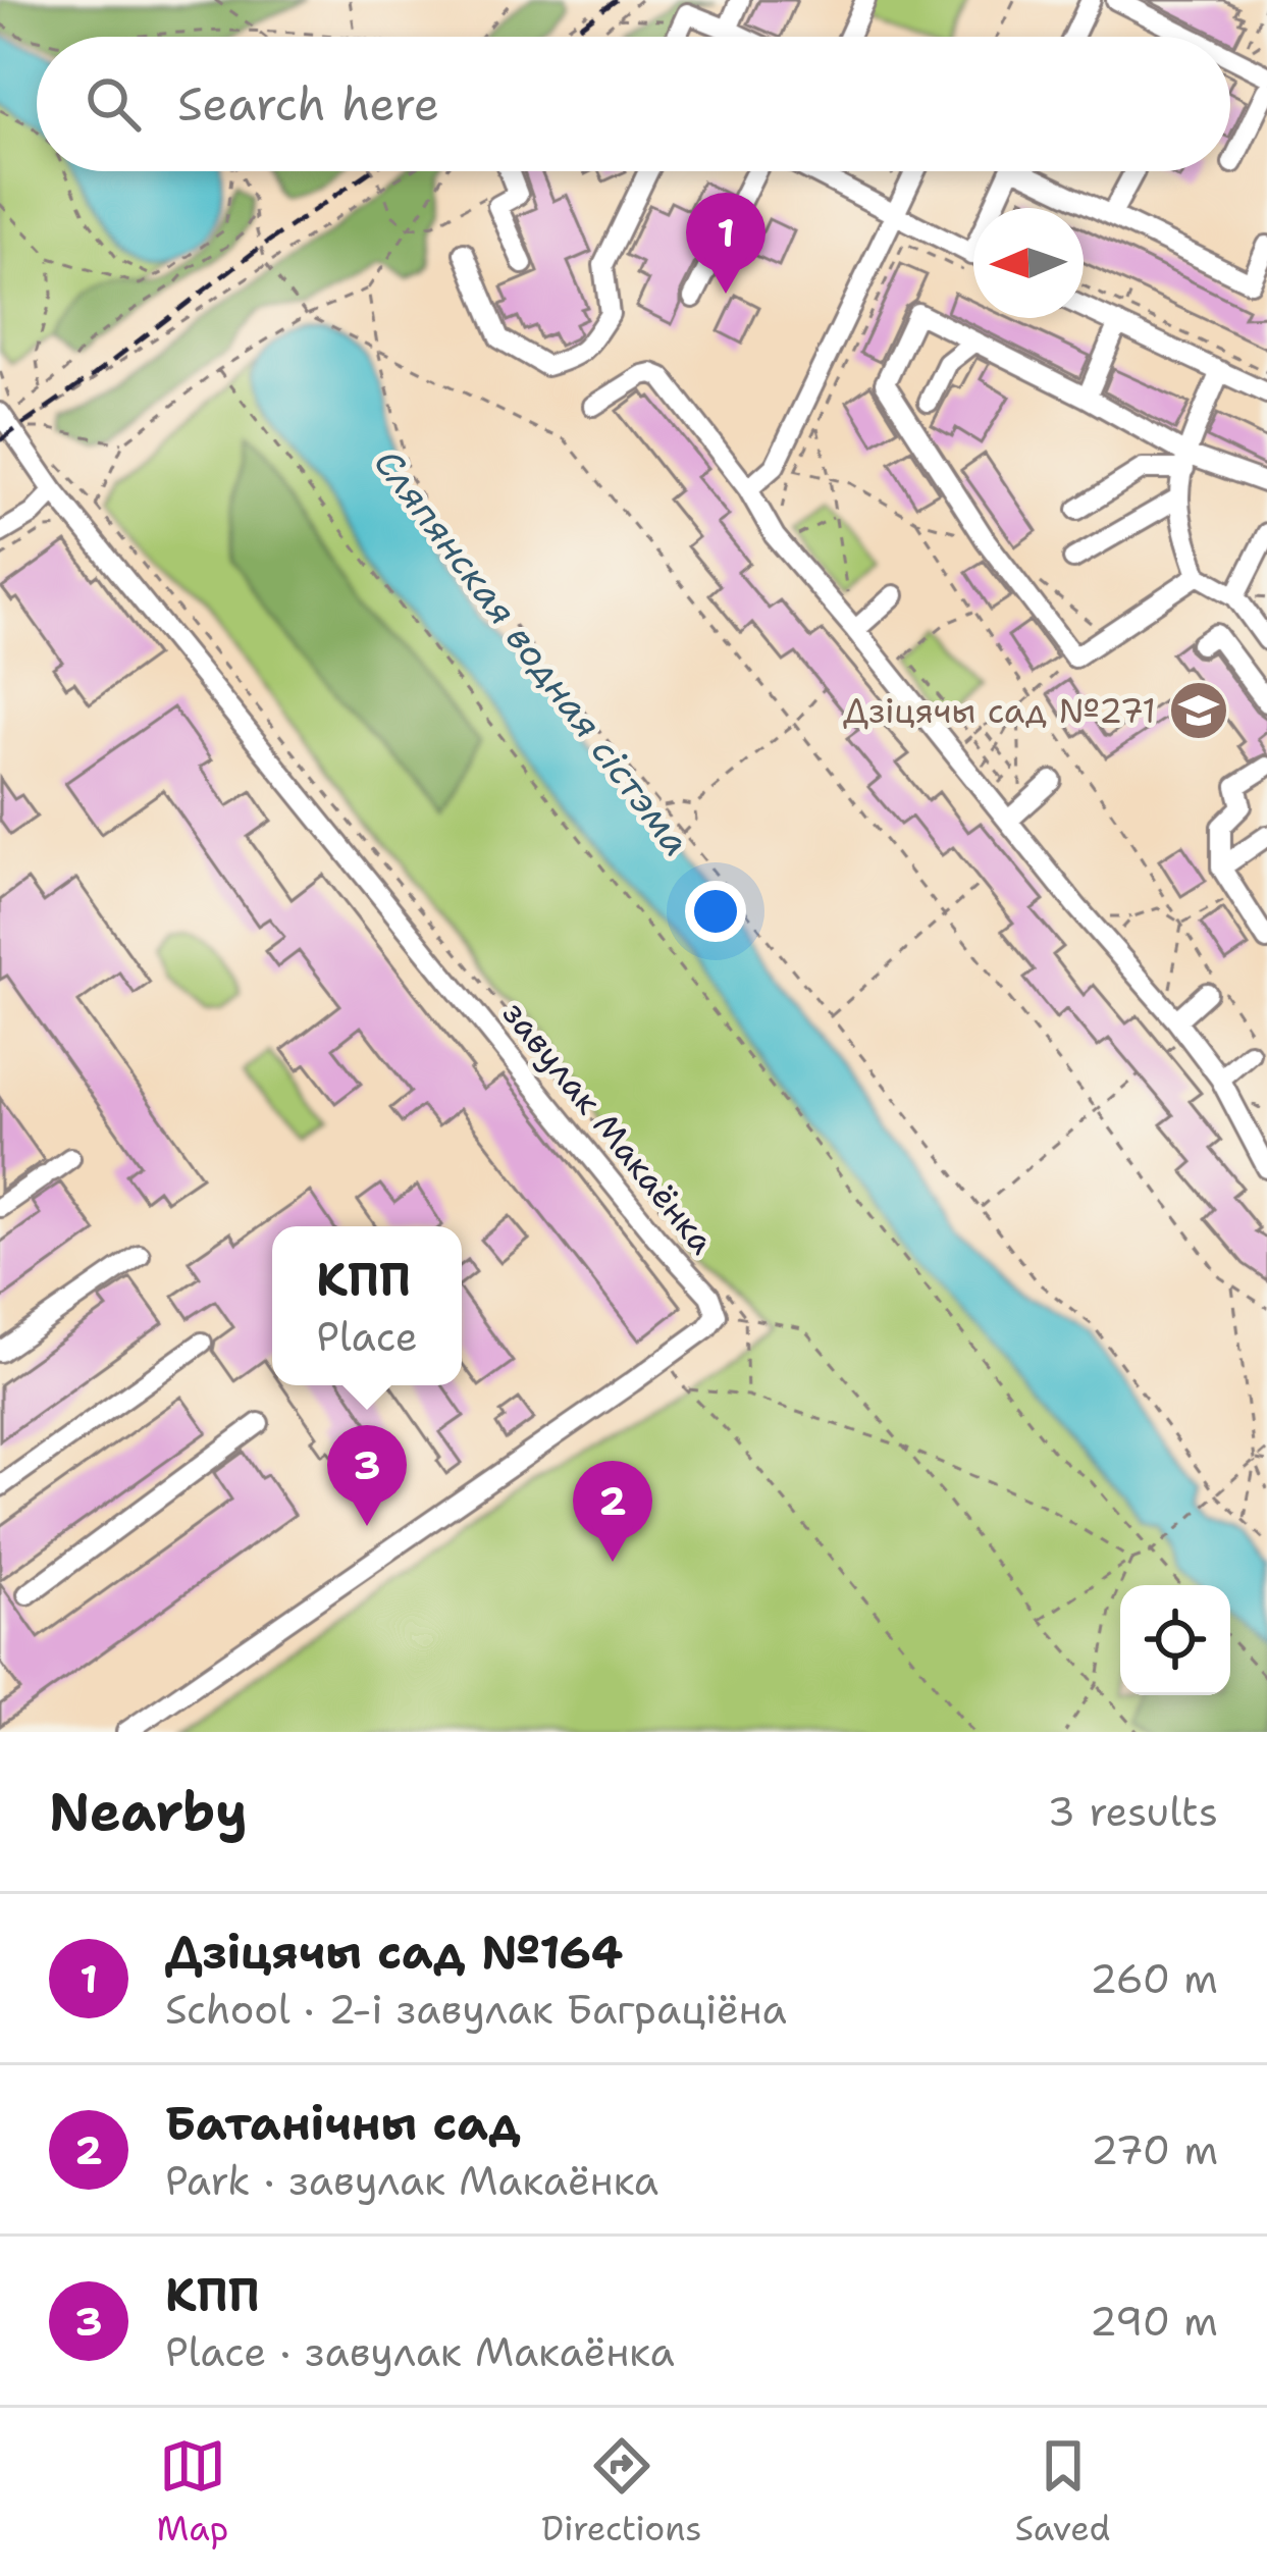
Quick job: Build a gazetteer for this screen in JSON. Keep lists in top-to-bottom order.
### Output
{
  "streets": {
    "street": ["завулак Макаёнка"]
  },
  "water": ["Сляпянская водная сістэма"],
  "places": {
    "school or university": ["Дзіцячы сад №271"]
  },
  "north": "left",
  "page": {
    "search": "Search here",
    "pins": ["1", "3", "2"],
    "popup": ["КПП", "Place"],
    "heading": ["Nearby", "3 results"],
    "list": [
      {
        "mark": "1",
        "name": "Дзіцячы сад №164",
        "note": "School · 2-і завулак Баграціёна",
        "value": "260 m"
      },
      {
        "mark": "2",
        "name": "Батанічны сад",
        "note": "Park · завулак Макаёнка",
        "value": "270 m"
      },
      {
        "mark": "3",
        "name": "КПП",
        "note": "Place · завулак Макаёнка",
        "value": "290 m"
      }
    ],
    "nav": ["Map", "Directions", "Saved"]
  }
}
